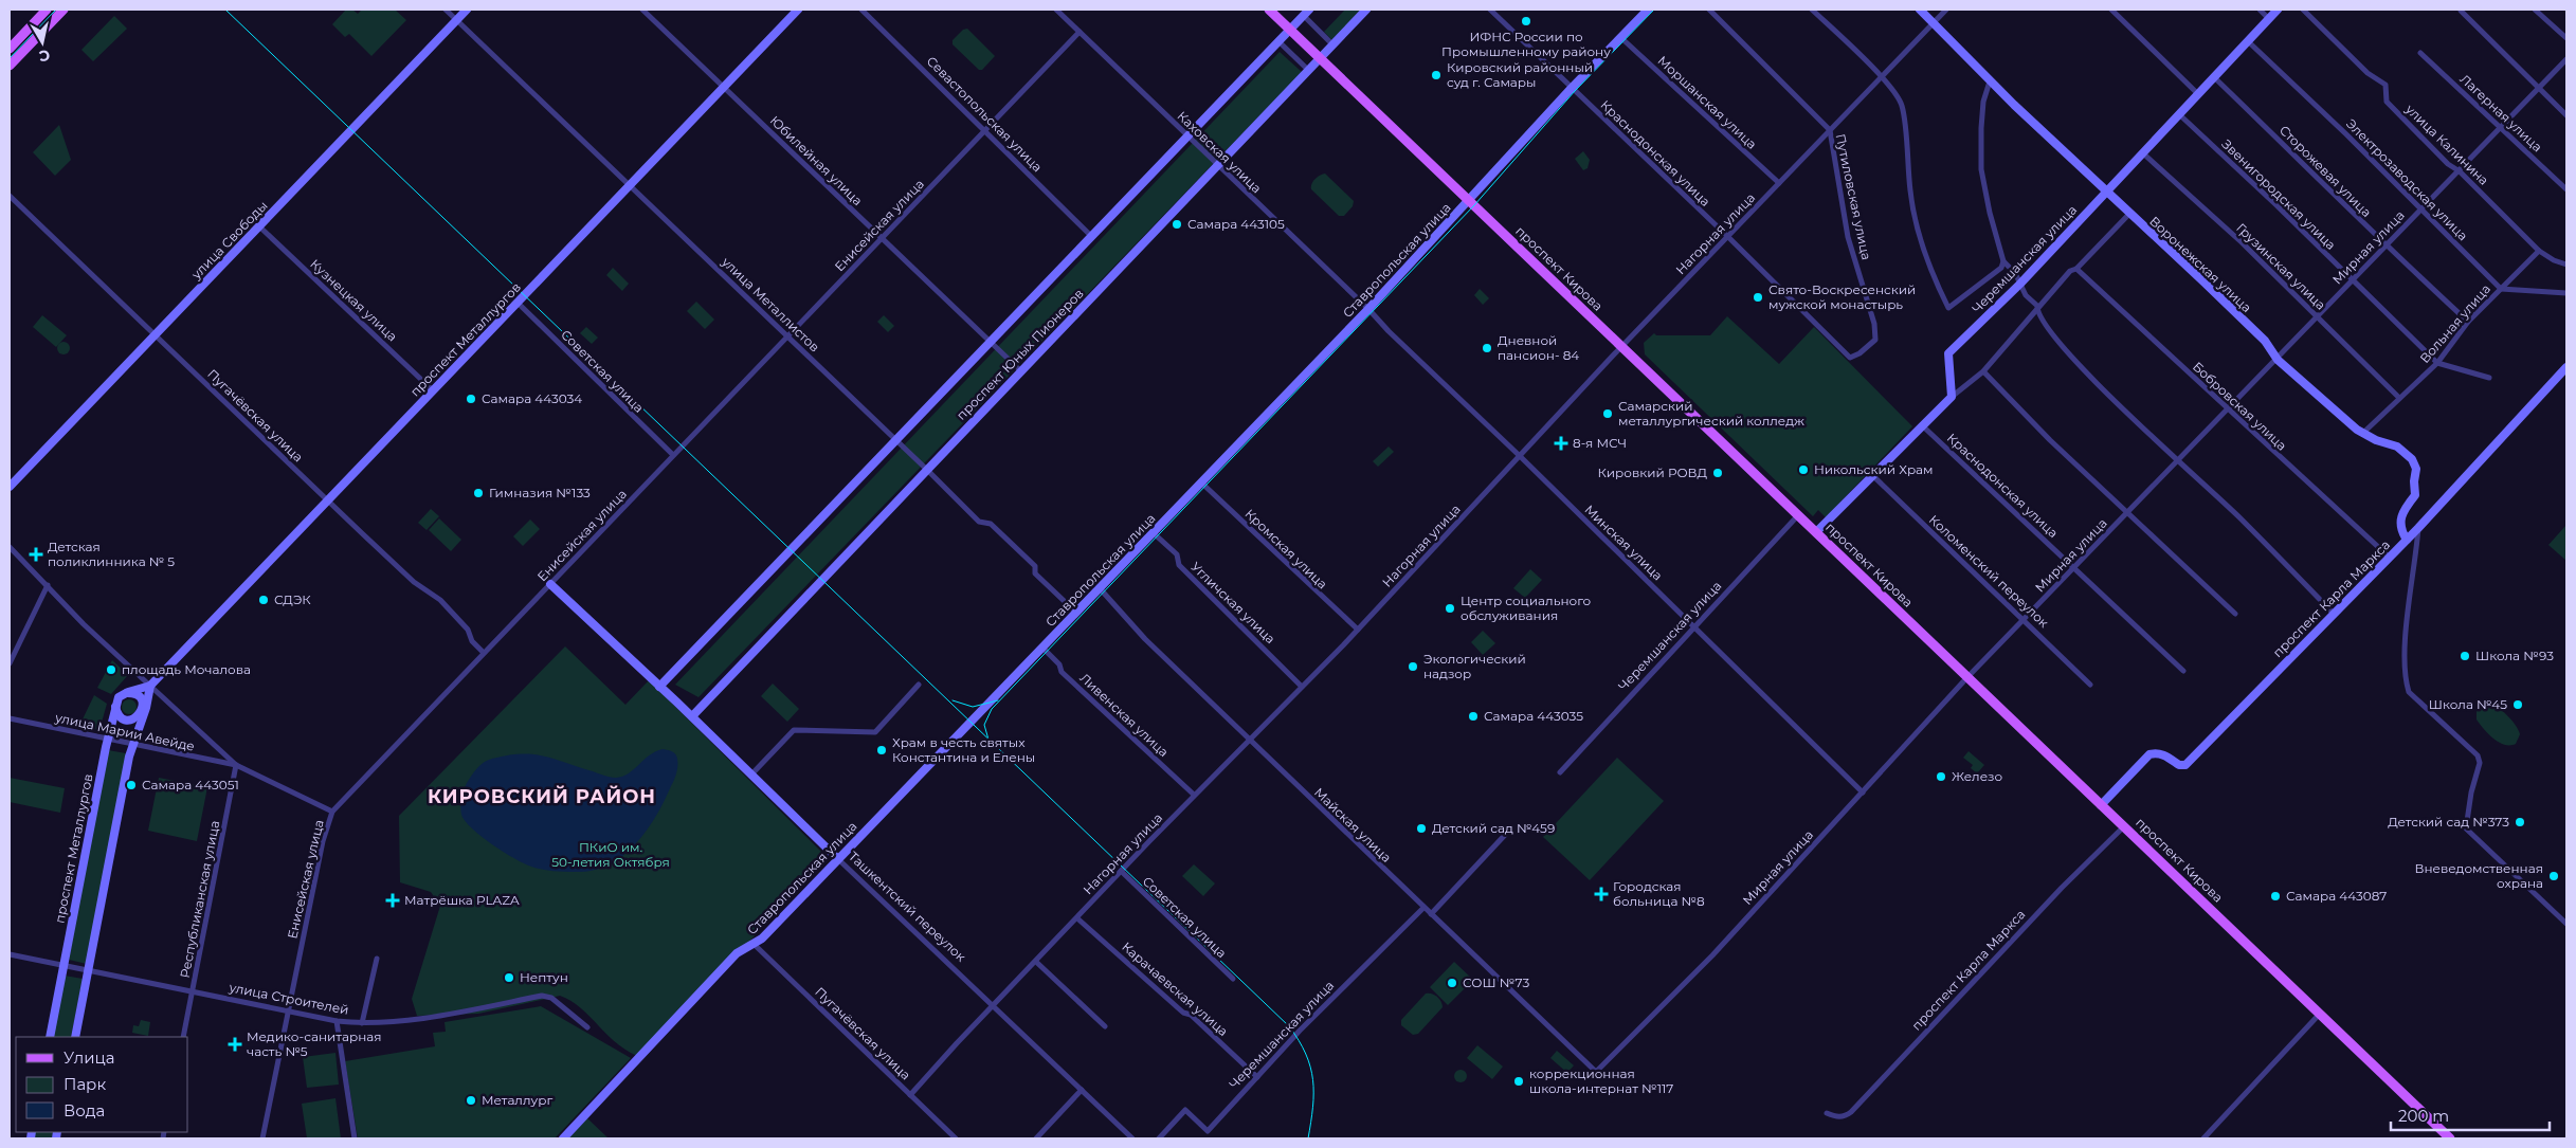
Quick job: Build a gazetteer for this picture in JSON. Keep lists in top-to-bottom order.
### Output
{
  "streets": {
    "main road": ["проспект Кирова"],
    "street": [
      "Моршанская улица",
      "Лагерная улица",
      "Севастопольская улица",
      "улица Калинина",
      "Каховская улица",
      "Краснодонская улица",
      "Юбилейная улица",
      "Сторожевая улица",
      "Электрозаводская улица",
      "Звенигородская улица",
      "Путиловская улица",
      "Енисейская улица",
      "Нагорная улица",
      "улица Свободы",
      "Мирная улица",
      "Черемшанская улица",
      "Ставропольская улица",
      "Воронежская улица",
      "Грузинская улица",
      "Кузнецкая улица",
      "улица Металлистов",
      "Вольная улица",
      "проспект Металлургов",
      "проспект Юных Пионеров",
      "Советская улица",
      "Бобровская улица",
      "Пугачёвская улица",
      "Минская улица",
      "Кромская улица",
      "Коломенский переулок",
      "проспект Карла Маркса",
      "Угличская улица",
      "Ливенская улица",
      "улица Марии Авейде",
      "Майская улица",
      "Республиканская улица",
      "Ташкентский переулок",
      "Карачаевская улица",
      "улица Строителей"
    ]
  },
  "crossings": [
    ["Моршанская улица", "Нагорная улица"],
    ["Моршанская улица", "Ставропольская улица"],
    ["Лагерная улица", "Мирная улица"],
    ["Севастопольская улица", "Енисейская улица"],
    ["улица Калинина", "Мирная улица"],
    ["улица Калинина", "Вольная улица"],
    ["Каховская улица", "Енисейская улица"],
    ["Каховская улица", "Ставропольская улица"],
    ["Каховская улица", "проспект Юных Пионеров"],
    ["Каховская улица", "Минская улица"],
    ["Краснодонская улица", "Путиловская улица"],
    ["Краснодонская улица", "Нагорная улица"],
    ["Краснодонская улица", "Мирная улица"],
    ["Краснодонская улица", "Ставропольская улица"],
    ["Юбилейная улица", "Енисейская улица"],
    ["Юбилейная улица", "проспект Металлургов"],
    ["Юбилейная улица", "проспект Юных Пионеров"],
    ["Сторожевая улица", "Мирная улица"],
    ["Сторожевая улица", "Черемшанская улица"],
    ["Сторожевая улица", "Вольная улица"],
    ["Электрозаводская улица", "Мирная улица"],
    ["Электрозаводская улица", "Черемшанская улица"],
    ["Электрозаводская улица", "Вольная улица"],
    ["Звенигородская улица", "Мирная улица"],
    ["Звенигородская улица", "Черемшанская улица"],
    ["Звенигородская улица", "Вольная улица"],
    ["Путиловская улица", "Нагорная улица"],
    ["Енисейская улица", "улица Металлистов"],
    ["Енисейская улица", "Советская улица"],
    ["Енисейская улица", "Пугачёвская улица"],
    ["Енисейская улица", "Ташкентский переулок"],
    ["Енисейская улица", "улица Строителей"],
    ["Нагорная улица", "Воронежская улица"],
    ["Нагорная улица", "проспект Кирова"],
    ["Нагорная улица", "Советская улица"],
    ["Нагорная улица", "Пугачёвская улица"],
    ["Нагорная улица", "Минская улица"],
    ["Нагорная улица", "Кромская улица"],
    ["Нагорная улица", "Угличская улица"],
    ["Нагорная улица", "Ливенская улица"],
    ["Нагорная улица", "Майская улица"],
    ["Нагорная улица", "Ташкентский переулок"],
    ["Нагорная улица", "Карачаевская улица"],
    ["улица Свободы", "Кузнецкая улица"],
    ["улица Свободы", "улица Металлистов"],
    ["улица Свободы", "Пугачёвская улица"],
    ["Мирная улица", "Воронежская улица"],
    ["Мирная улица", "Грузинская улица"],
    ["Мирная улица", "проспект Кирова"],
    ["Мирная улица", "Бобровская улица"],
    ["Мирная улица", "Минская улица"],
    ["Мирная улица", "Коломенский переулок"],
    ["Мирная улица", "Майская улица"],
    ["Черемшанская улица", "Воронежская улица"],
    ["Черемшанская улица", "Грузинская улица"],
    ["Черемшанская улица", "проспект Кирова"],
    ["Черемшанская улица", "Минская улица"],
    ["Черемшанская улица", "Майская улица"],
    ["Черемшанская улица", "Карачаевская улица"],
    ["Ставропольская улица", "проспект Кирова"],
    ["Ставропольская улица", "улица Металлистов"],
    ["Ставропольская улица", "Пугачёвская улица"],
    ["Ставропольская улица", "Минская улица"],
    ["Ставропольская улица", "Кромская улица"],
    ["Ставропольская улица", "Угличская улица"],
    ["Ставропольская улица", "Ливенская улица"],
    ["Ставропольская улица", "Майская улица"],
    ["Ставропольская улица", "Ташкентский переулок"],
    ["Воронежская улица", "Вольная улица"],
    ["Воронежская улица", "проспект Карла Маркса"],
    ["Грузинская улица", "Вольная улица"],
    ["проспект Кирова", "проспект Юных Пионеров"],
    ["проспект Кирова", "проспект Карла Маркса"],
    ["Кузнецкая улица", "проспект Металлургов"],
    ["улица Металлистов", "проспект Металлургов"],
    ["улица Металлистов", "проспект Юных Пионеров"],
    ["проспект Металлургов", "Советская улица"],
    ["проспект Металлургов", "Пугачёвская улица"],
    ["проспект Металлургов", "улица Марии Авейде"],
    ["проспект Металлургов", "улица Строителей"],
    ["проспект Юных Пионеров", "Ташкентский переулок"],
    ["Бобровская улица", "проспект Карла Маркса"],
    ["улица Марии Авейде", "Республиканская улица"],
    ["Республиканская улица", "улица Строителей"]
  ],
  "districts": ["КИРОВСКИЙ РАЙОН"],
  "parks": ["ПКиО им. 50-летия Октября"],
  "places": {
    "other": [
      "ИФНС России по Промышленному району",
      "Кировский районный суд г. Самары",
      "Самара 443105",
      "Свято-Воскресенский мужской монастырь",
      "Дневной пансион- 84",
      "Самара 443034",
      "Самарский металлургический колледж",
      "Никольский Храм",
      "Кировкий РОВД",
      "Гимназия №133",
      "СДЭК",
      "Центр социального обслуживания",
      "Школа №93",
      "Экологический надзор",
      "площадь Мочалова",
      "Школа №45",
      "Самара 443035",
      "Храм в честь святых Константина и Елены",
      "Железо",
      "Самара 443051",
      "Детский сад №373",
      "Детский сад №459",
      "Вневедомственная охрана",
      "Самара 443087",
      "Нептун",
      "СОШ №73",
      "коррекционная школа-интернат №117",
      "Металлург"
    ],
    "health": [
      "8-я МСЧ",
      "Детская поликлинника № 5",
      "Городская больница №8",
      "Матрёшка PLAZA",
      "Медико-санитарная часть №5"
    ]
  },
  "legend": ["Улица", "Парк", "Вода"],
  "scale_bar": "200 m",
  "north": "bottom"
}
